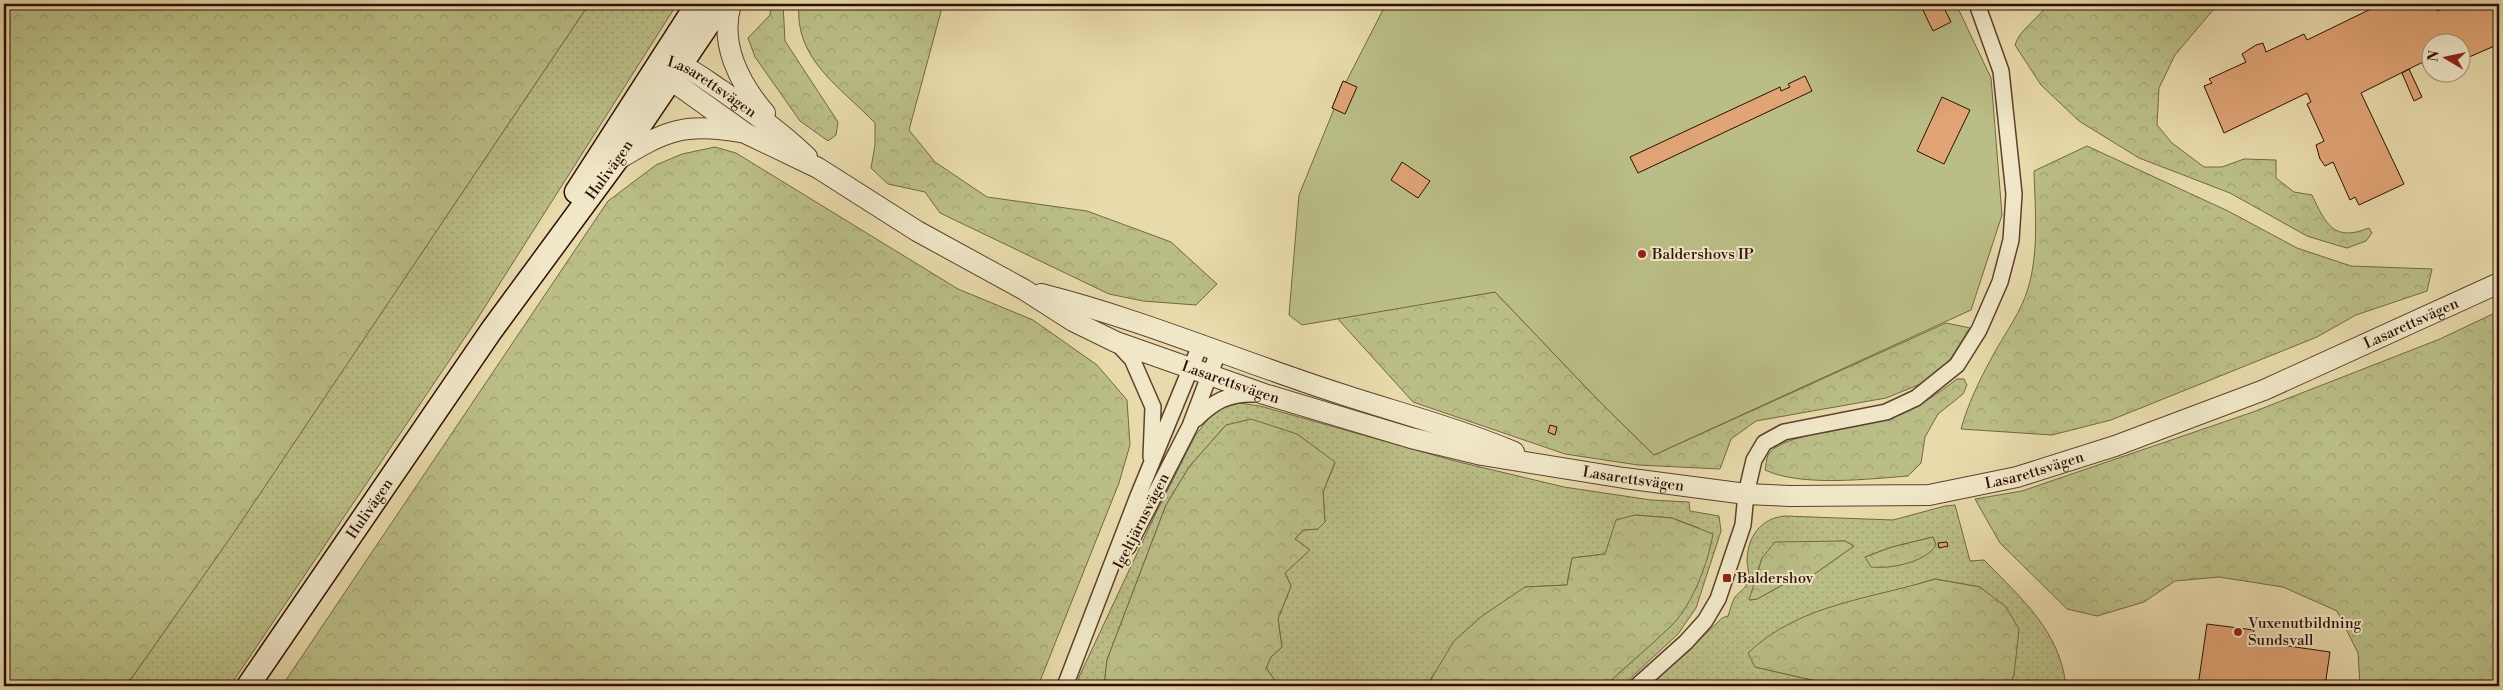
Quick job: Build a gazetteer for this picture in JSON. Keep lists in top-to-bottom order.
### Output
{
  "streets": {
    "main road": ["Hulivägen"],
    "street": ["Lasarettsvägen", "Igeltjärnsvägen"]
  },
  "crossings": [
    ["Lasarettsvägen", "Hulivägen"],
    ["Lasarettsvägen", "Igeltjärnsvägen"]
  ],
  "places": {
    "other": ["Baldershovs IP", "Vuxenutbildning Sundsvall"],
    "transit": ["Baldershov"]
  },
  "north": "left"
}
